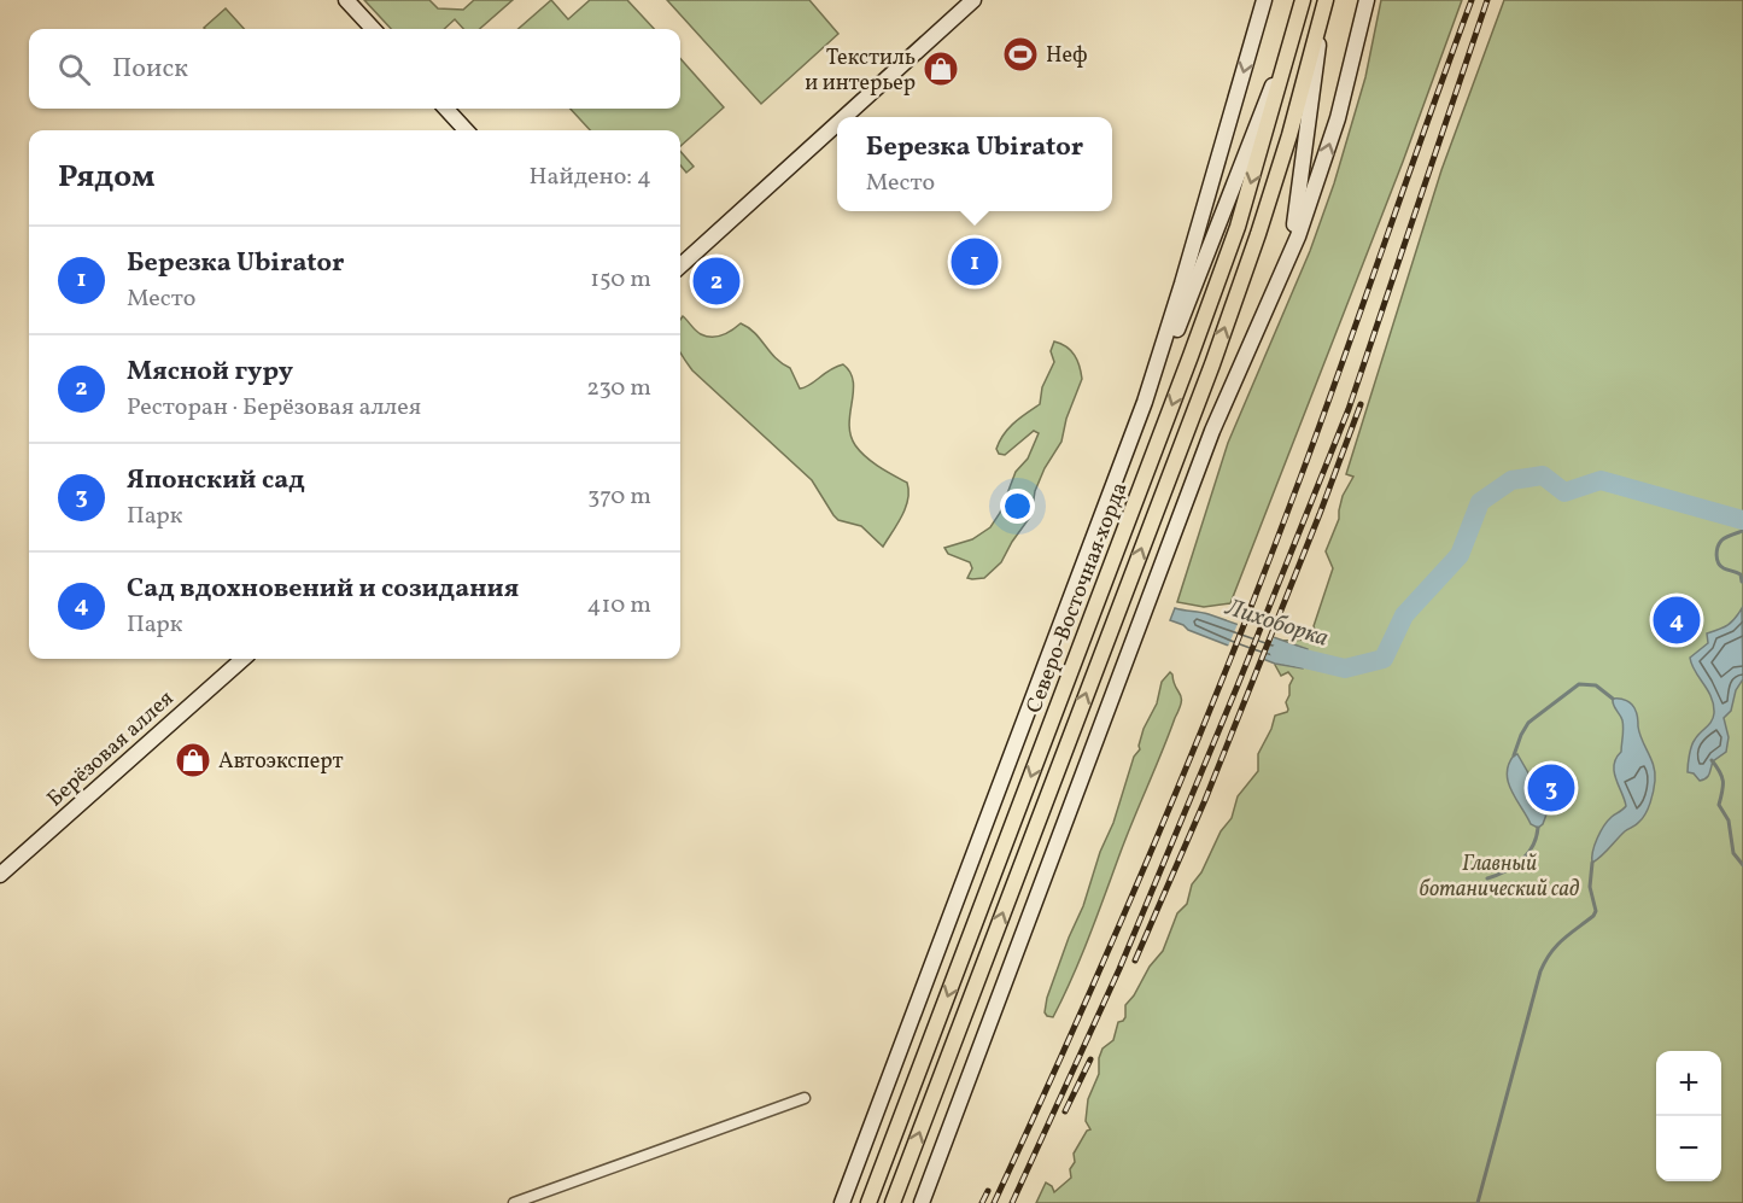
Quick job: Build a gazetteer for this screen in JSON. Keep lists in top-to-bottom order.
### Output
{
  "streets": {
    "main road": ["Северо-Восточная хорда", "Берёзовая аллея"]
  },
  "water": ["Лихоборка"],
  "parks": ["Главный ботанический сад"],
  "places": {
    "sports": ["Неф"],
    "shop": ["Текстиль и интерьер", "Автоэксперт"]
  },
  "page": {
    "search": "Поиск",
    "popup": ["Березка Ubirator", "Место"],
    "heading": ["Рядом", "Найдено: 4"],
    "list": [
      {
        "mark": "1",
        "name": "Березка Ubirator",
        "note": "Место",
        "value": "150 m"
      },
      {
        "mark": "2",
        "name": "Мясной гуру",
        "note": "Ресторан · Берёзовая аллея",
        "value": "230 m"
      },
      {
        "mark": "3",
        "name": "Японский сад",
        "note": "Парк",
        "value": "370 m"
      },
      {
        "mark": "4",
        "name": "Сад вдохновений и созидания",
        "note": "Парк",
        "value": "410 m"
      }
    ],
    "pins": [
      "1",
      "2",
      "4",
      "3"
    ],
    "map_buttons": ["+", "−"]
  }
}
